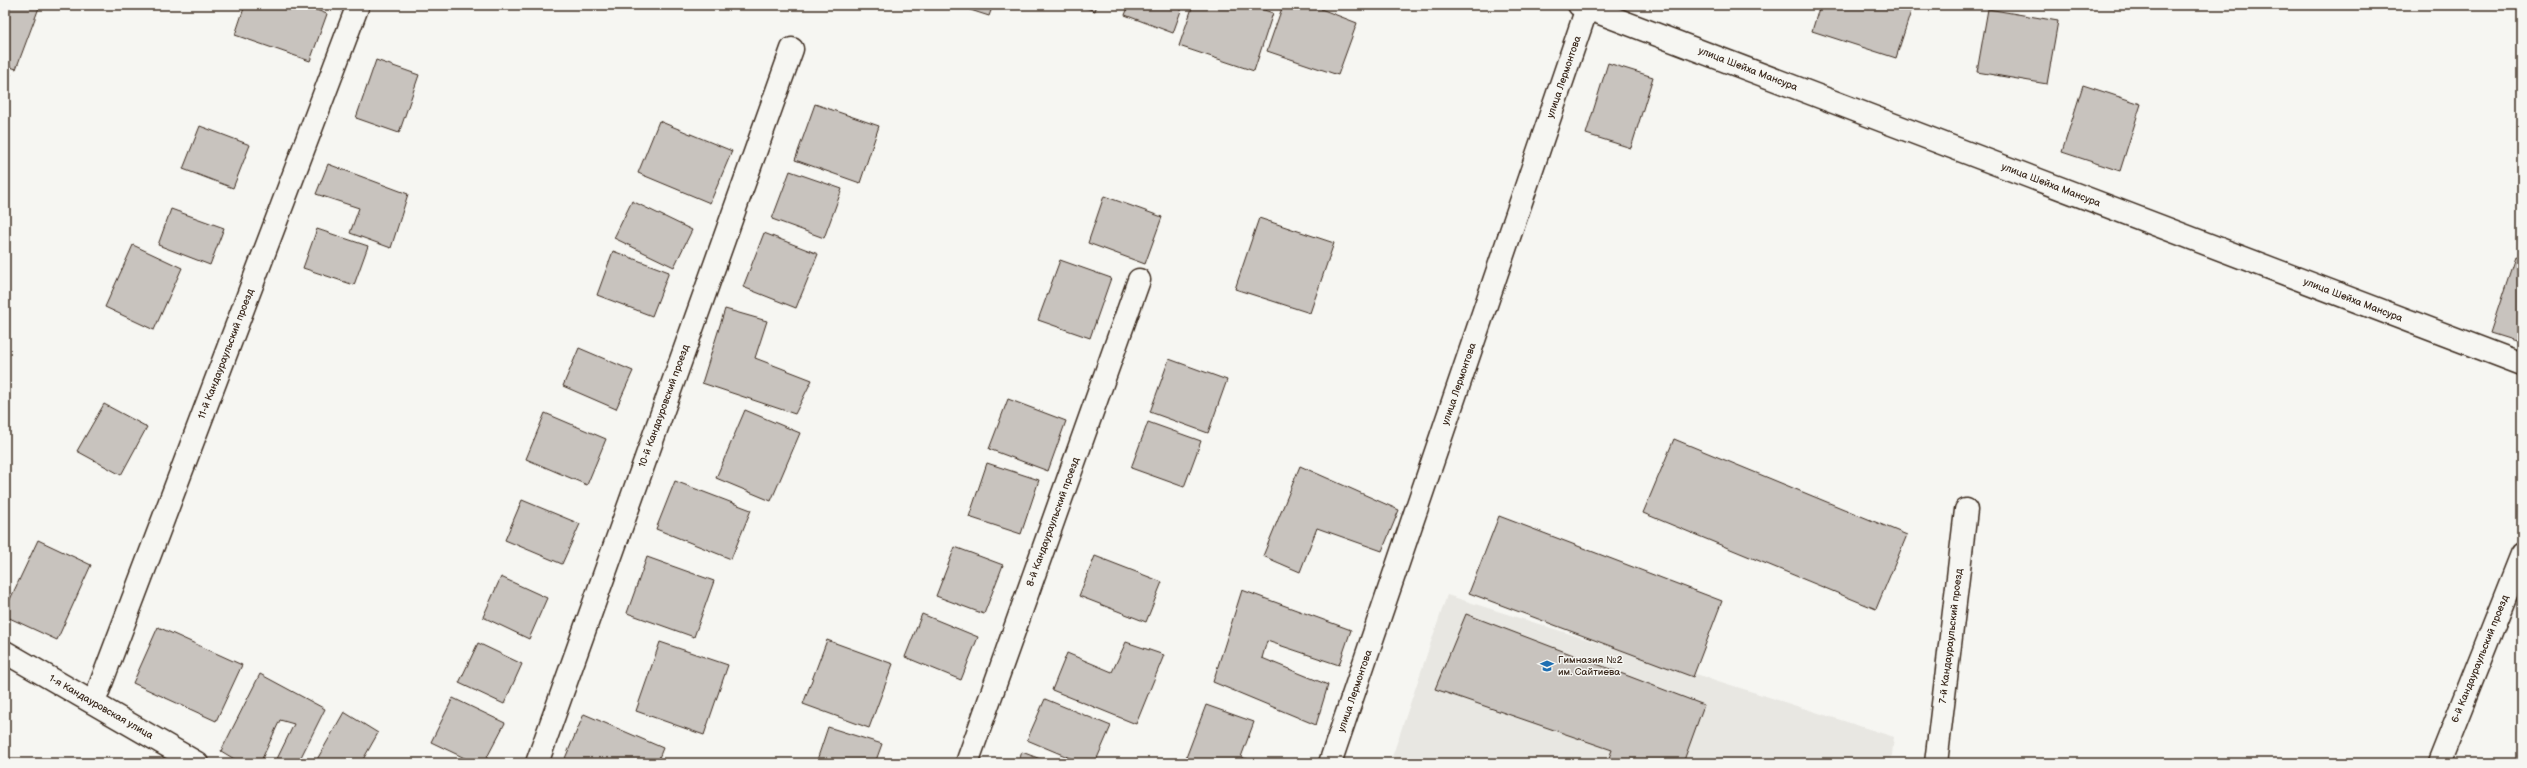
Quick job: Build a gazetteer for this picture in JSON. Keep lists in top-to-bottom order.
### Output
{
  "streets": {
    "street": [
      "улица Шейха Мансура",
      "улица Лермонтова",
      "11-й Кандаураульский проезд",
      "10-й Кандауровский проезд",
      "8-й Кандаураульский проезд",
      "7-й Кандаураульский проезд",
      "6-й Кандаураульский проезд",
      "1-я Кандауровская улица"
    ]
  },
  "crossings": [
    ["улица Шейха Мансура", "улица Лермонтова"],
    ["11-й Кандаураульский проезд", "1-я Кандауровская улица"]
  ],
  "places": {
    "school or university": ["Гимназия №2 им. Сайтиева"]
  }
}
